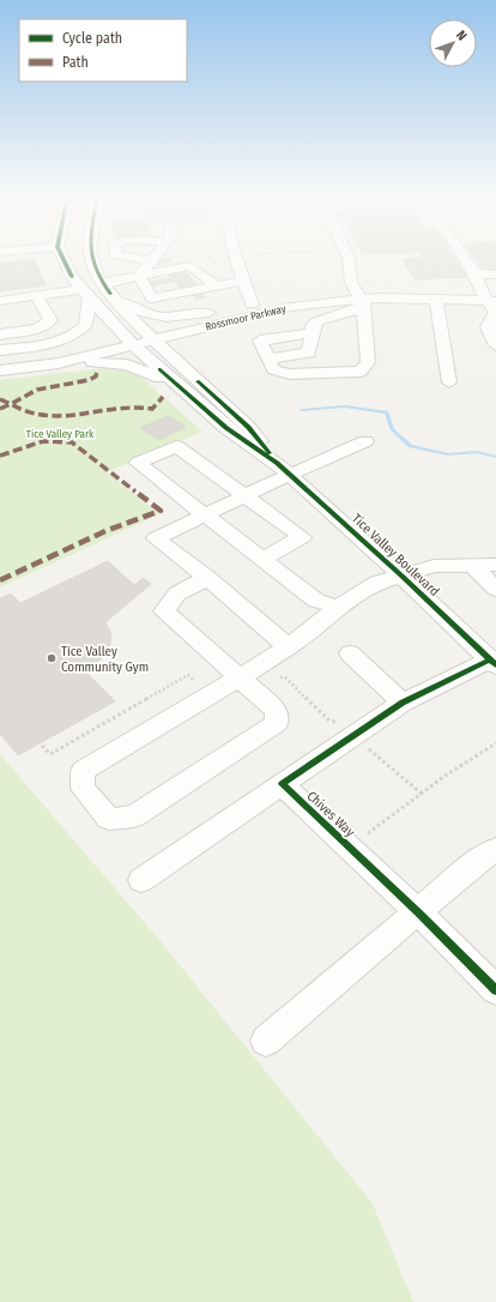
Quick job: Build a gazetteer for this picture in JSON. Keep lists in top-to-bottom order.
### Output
{
  "streets": {
    "street": ["Rossmoor Parkway", "Tice Valley Boulevard", "Chives Way"]
  },
  "crossings": [
    ["Rossmoor Parkway", "Tice Valley Boulevard"]
  ],
  "parks": ["Tice Valley Park"],
  "places": ["Tice Valley Community Gym"],
  "legend": ["Cycle path", "Path"],
  "north": "top right"
}
